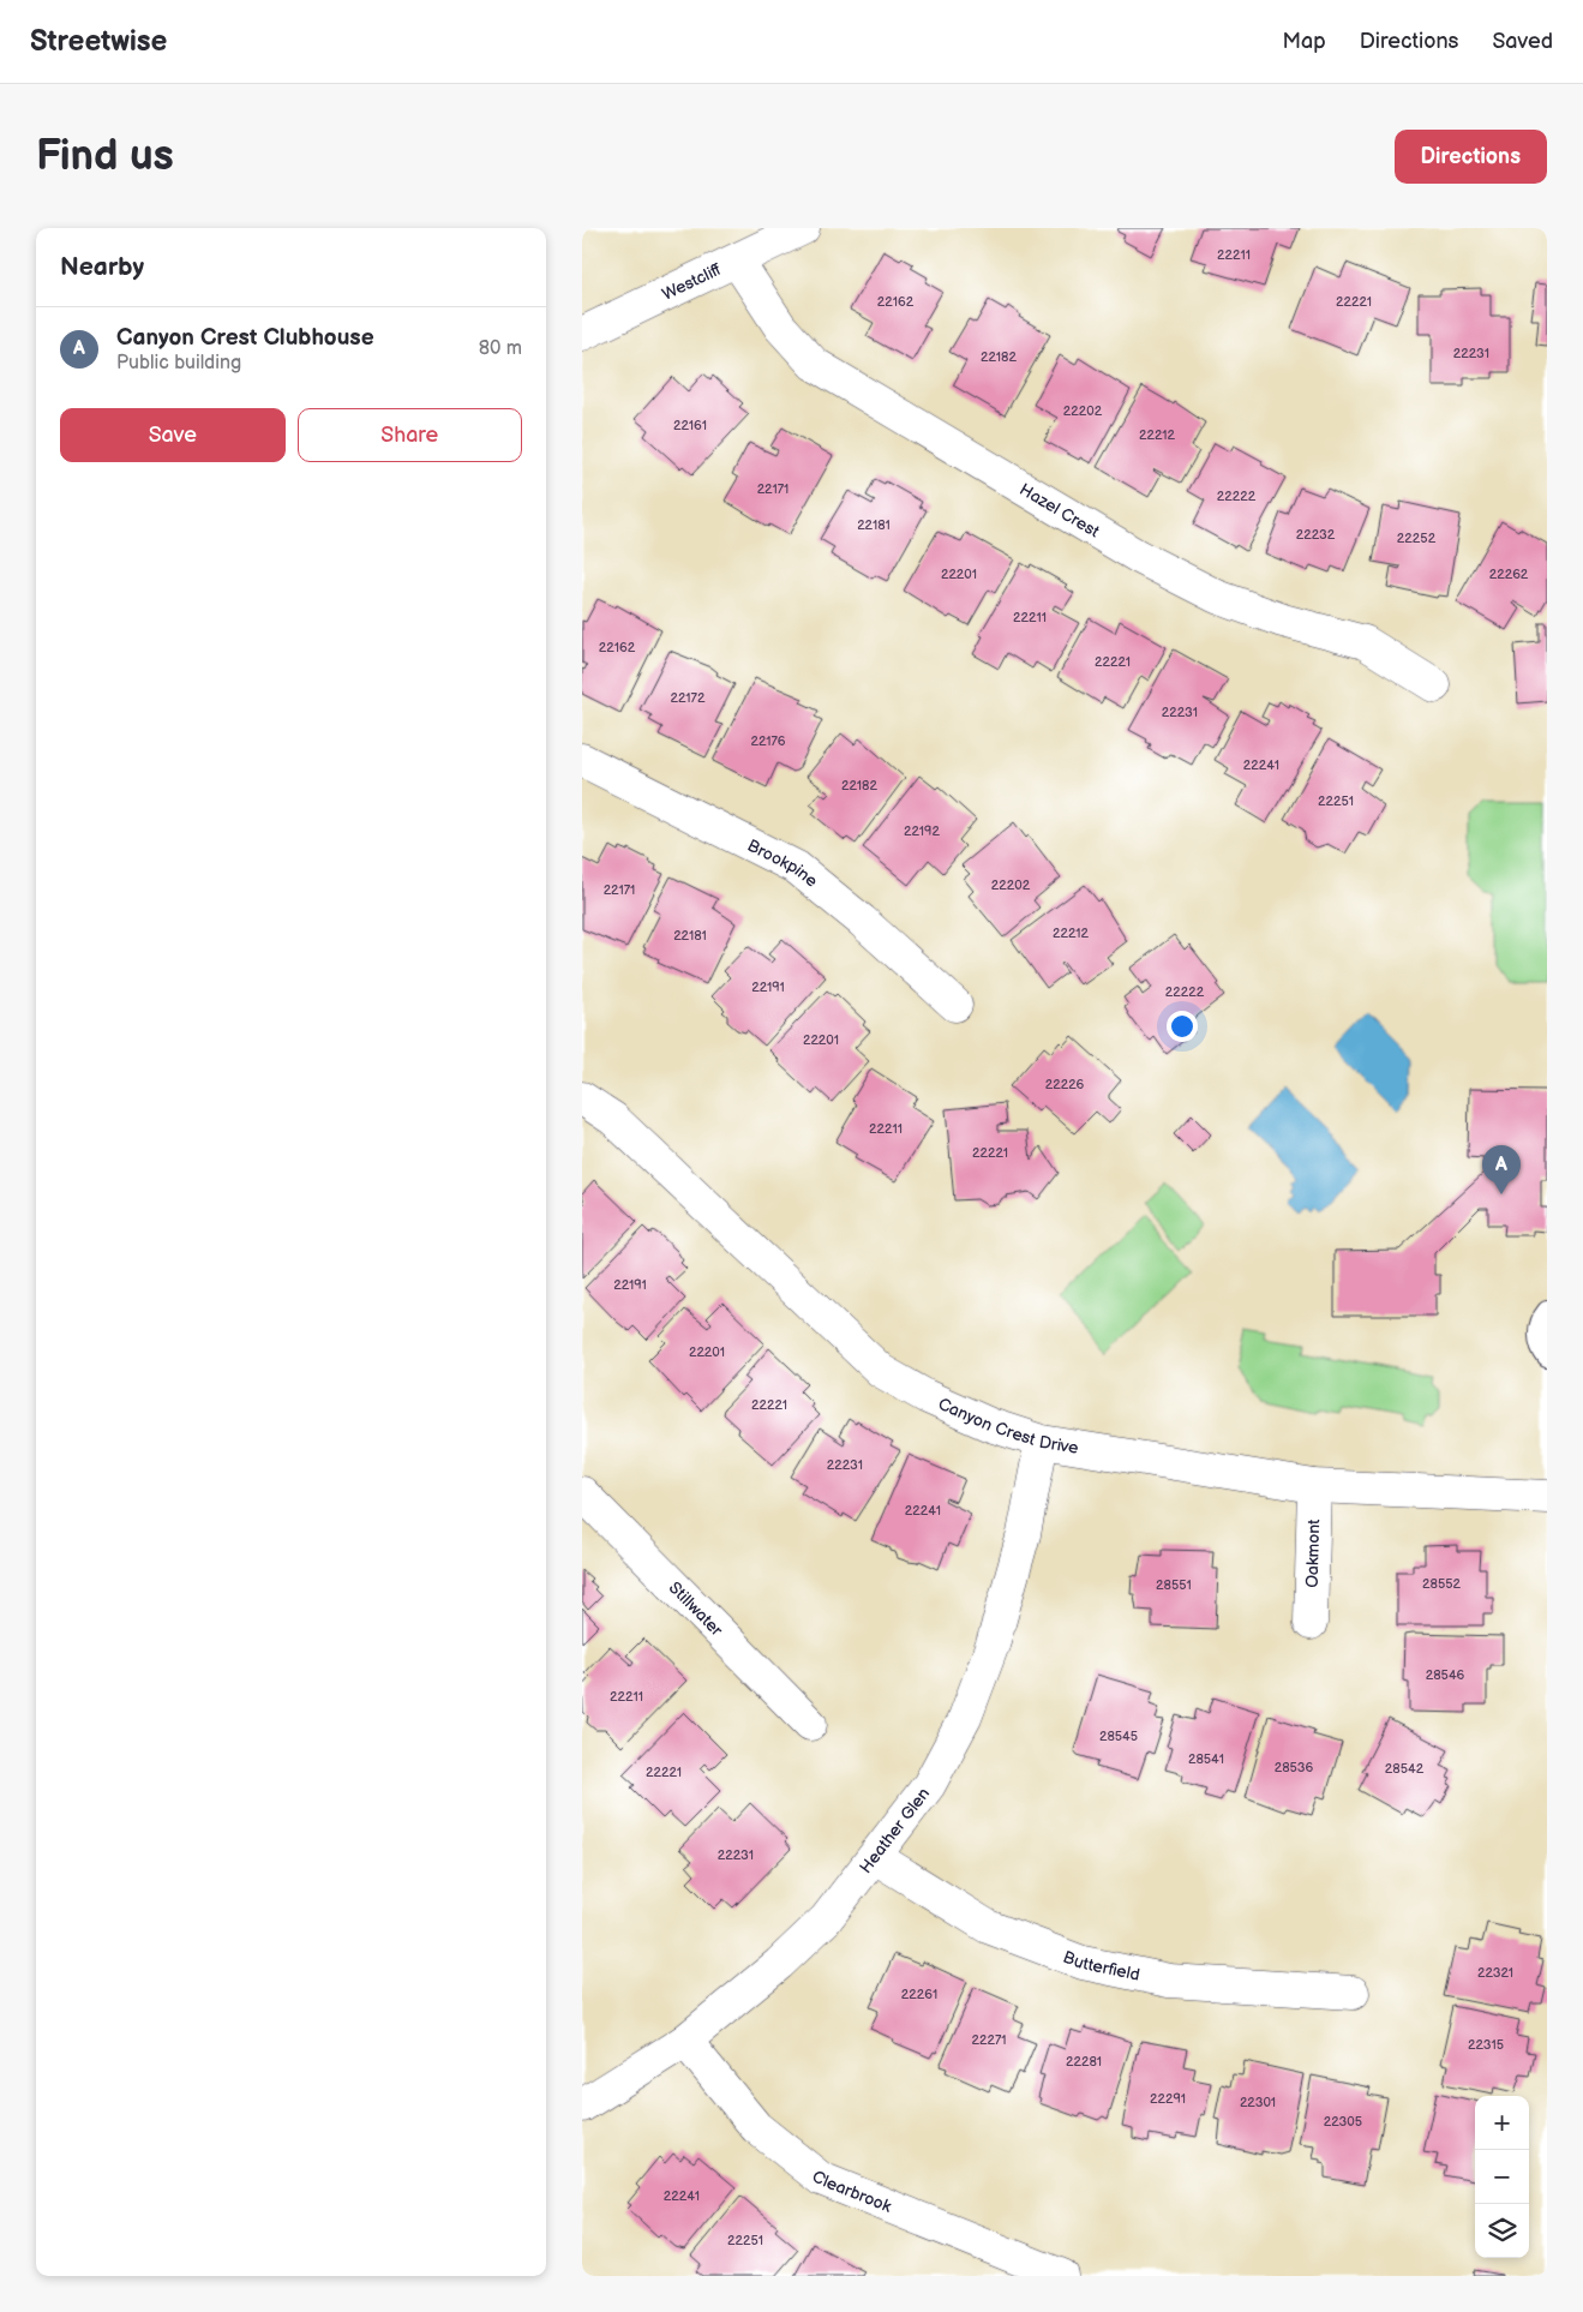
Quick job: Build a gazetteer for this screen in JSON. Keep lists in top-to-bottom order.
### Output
{
  "streets": {
    "street": [
      "Westcliff",
      "Hazel Crest",
      "Brookpine",
      "Canyon Crest Drive",
      "Oakmont",
      "Stillwater",
      "Heather Glen",
      "Butterfield",
      "Clearbrook"
    ]
  },
  "crossings": [
    ["Westcliff", "Hazel Crest"],
    ["Canyon Crest Drive", "Oakmont"],
    ["Canyon Crest Drive", "Heather Glen"],
    ["Heather Glen", "Butterfield"],
    ["Heather Glen", "Clearbrook"]
  ],
  "house_numbers": [
    "22211",
    "22162",
    "22221",
    "22231",
    "22182",
    "22202",
    "22161",
    "22212",
    "22171",
    "22222",
    "22181",
    "22232",
    "22252",
    "22201",
    "22262",
    "22211",
    "22162",
    "22221",
    "22172",
    "22231",
    "22176",
    "22241",
    "22182",
    "22251",
    "22192",
    "22202",
    "22171",
    "22212",
    "22181",
    "22191",
    "22222",
    "22201",
    "22226",
    "22211",
    "22221",
    "22191",
    "22201",
    "22221",
    "22231",
    "22241",
    "28552",
    "28551",
    "28546",
    "22211",
    "28545",
    "28541",
    "28536",
    "28542",
    "22221",
    "22231",
    "22321",
    "22261",
    "22271",
    "22315",
    "22281",
    "22291",
    "22301",
    "22305",
    "22241",
    "22251"
  ],
  "page": {
    "header": "Streetwise",
    "nav": ["Map", "Directions", "Saved"],
    "buttons": [
      "Directions",
      ["Save", "Share"]
    ],
    "title": "Find us",
    "heading": "Nearby",
    "list": [
      {
        "mark": "A",
        "name": "Canyon Crest Clubhouse",
        "note": "Public building",
        "value": "80 m"
      }
    ],
    "pins": "A",
    "map_buttons": ["+", "−"]
  }
}
